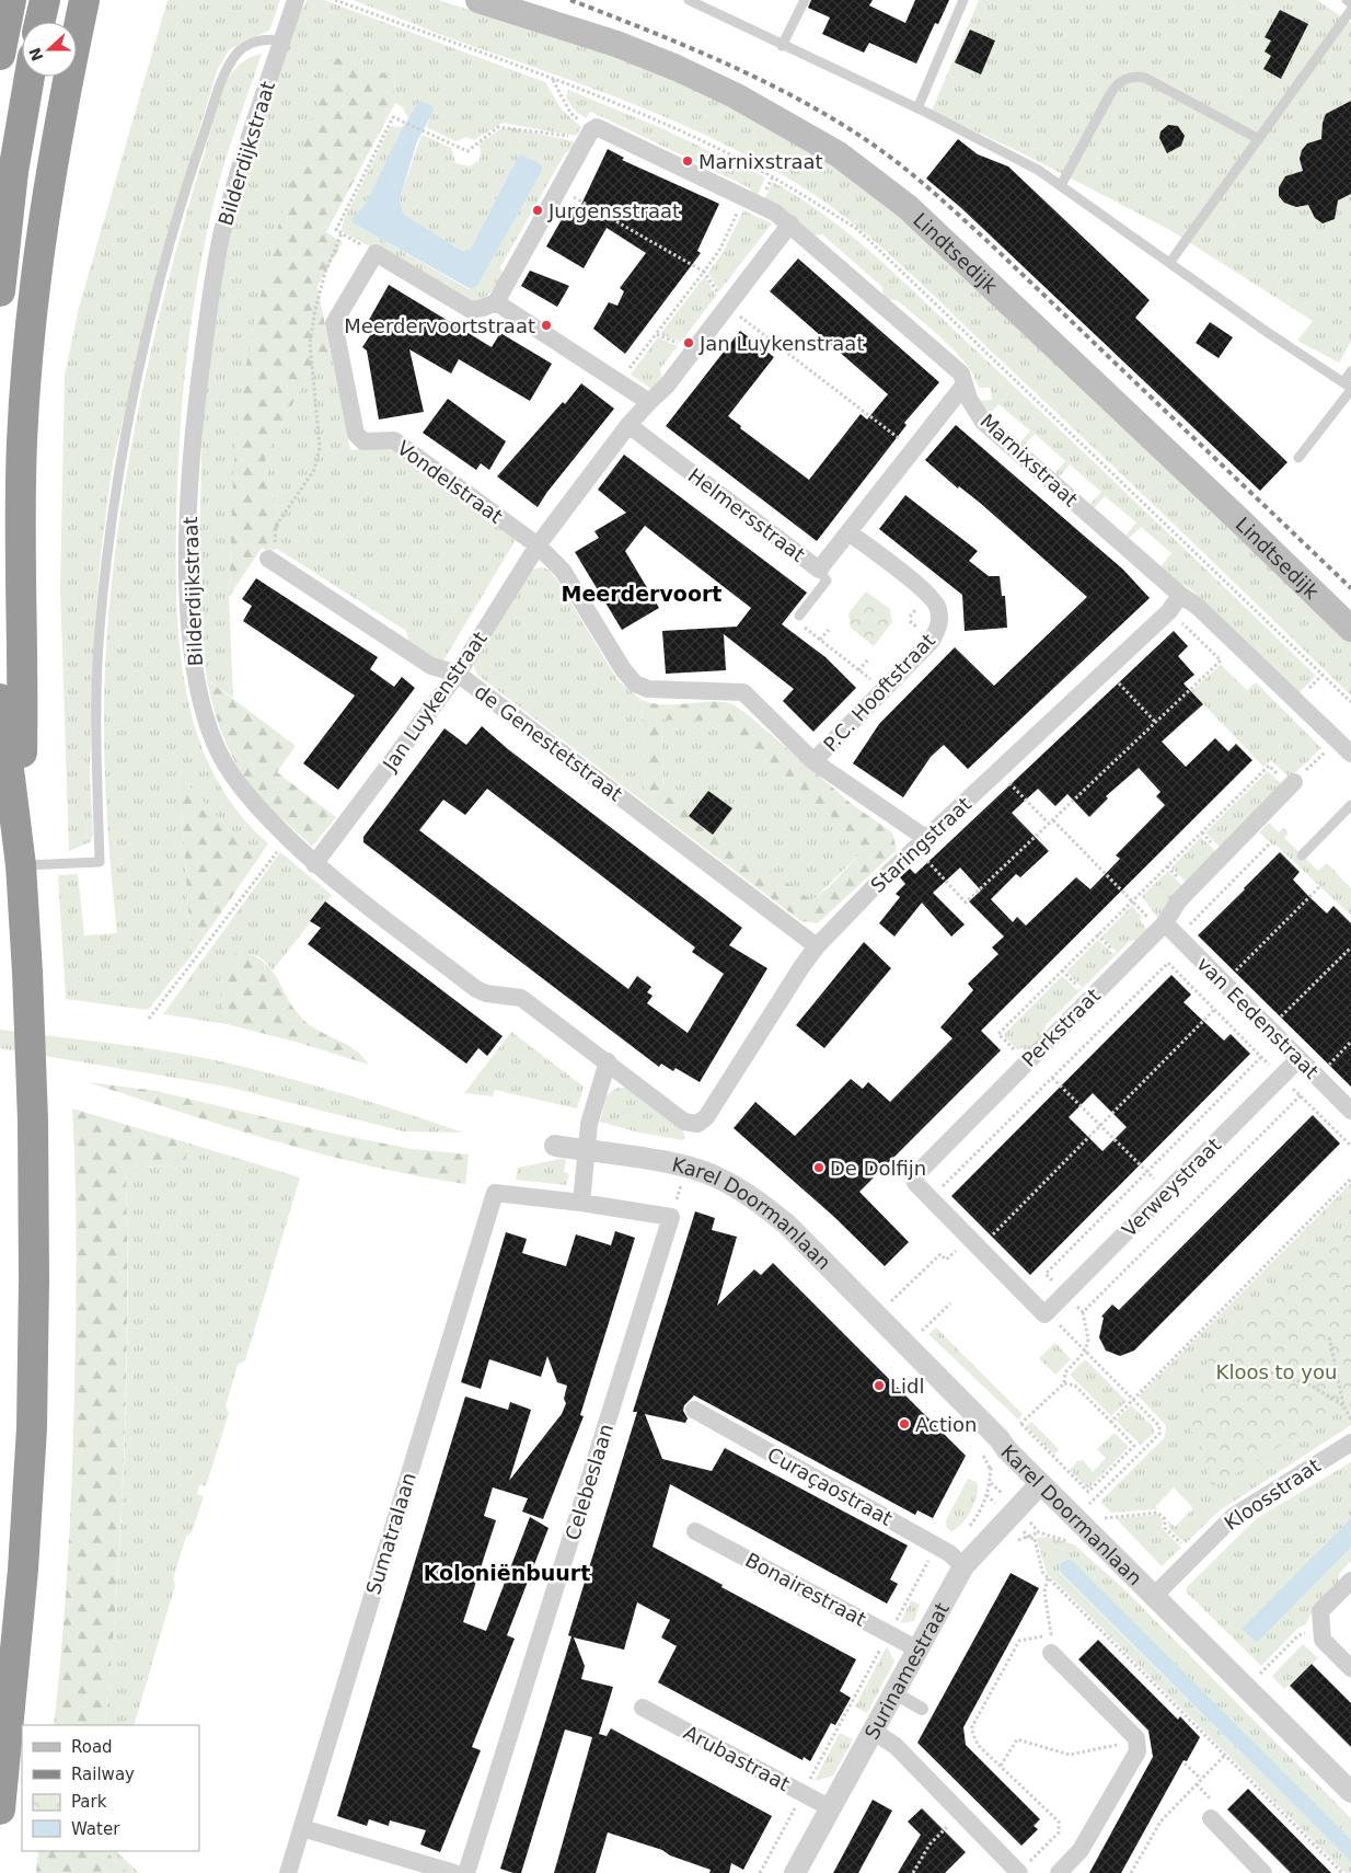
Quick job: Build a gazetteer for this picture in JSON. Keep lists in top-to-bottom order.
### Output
{
  "streets": {
    "main road": ["Lindtsedijk"],
    "street": [
      "Bilderdijkstraat",
      "Marnixstraat",
      "Vondelstraat",
      "Helmersstraat",
      "P.C. Hooftstraat",
      "Jan Luykenstraat",
      "de Genestetstraat",
      "Staringstraat",
      "van Eedenstraat",
      "Perkstraat",
      "Verweystraat",
      "Karel Doormanlaan",
      "Celebeslaan",
      "Curaçaostraat",
      "Kloosstraat",
      "Sumatralaan",
      "Bonairestraat",
      "Surinamestraat",
      "Arubastraat"
    ]
  },
  "crossings": [
    ["Bilderdijkstraat", "Jan Luykenstraat"],
    ["Bilderdijkstraat", "Staringstraat"],
    ["Marnixstraat", "Jan Luykenstraat"],
    ["Marnixstraat", "Staringstraat"],
    ["Vondelstraat", "Jan Luykenstraat"],
    ["Helmersstraat", "Jan Luykenstraat"],
    ["Jan Luykenstraat", "de Genestetstraat"],
    ["de Genestetstraat", "Staringstraat"],
    ["van Eedenstraat", "Perkstraat"],
    ["van Eedenstraat", "Verweystraat"],
    ["Perkstraat", "Verweystraat"],
    ["Karel Doormanlaan", "Kloosstraat"],
    ["Karel Doormanlaan", "Surinamestraat"],
    ["Celebeslaan", "Sumatralaan"],
    ["Curaçaostraat", "Surinamestraat"],
    ["Bonairestraat", "Surinamestraat"],
    ["Surinamestraat", "Arubastraat"]
  ],
  "districts": ["Meerdervoort", "Koloniënbuurt"],
  "parks": ["Kloos to you"],
  "places": [
    "Marnixstraat",
    "Jurgensstraat",
    "Meerdervoortstraat",
    "Jan Luykenstraat",
    "De Dolfijn",
    "Lidl",
    "Action"
  ],
  "legend": [
    "Road",
    "Railway",
    "Park",
    "Water"
  ],
  "north": "left"
}
